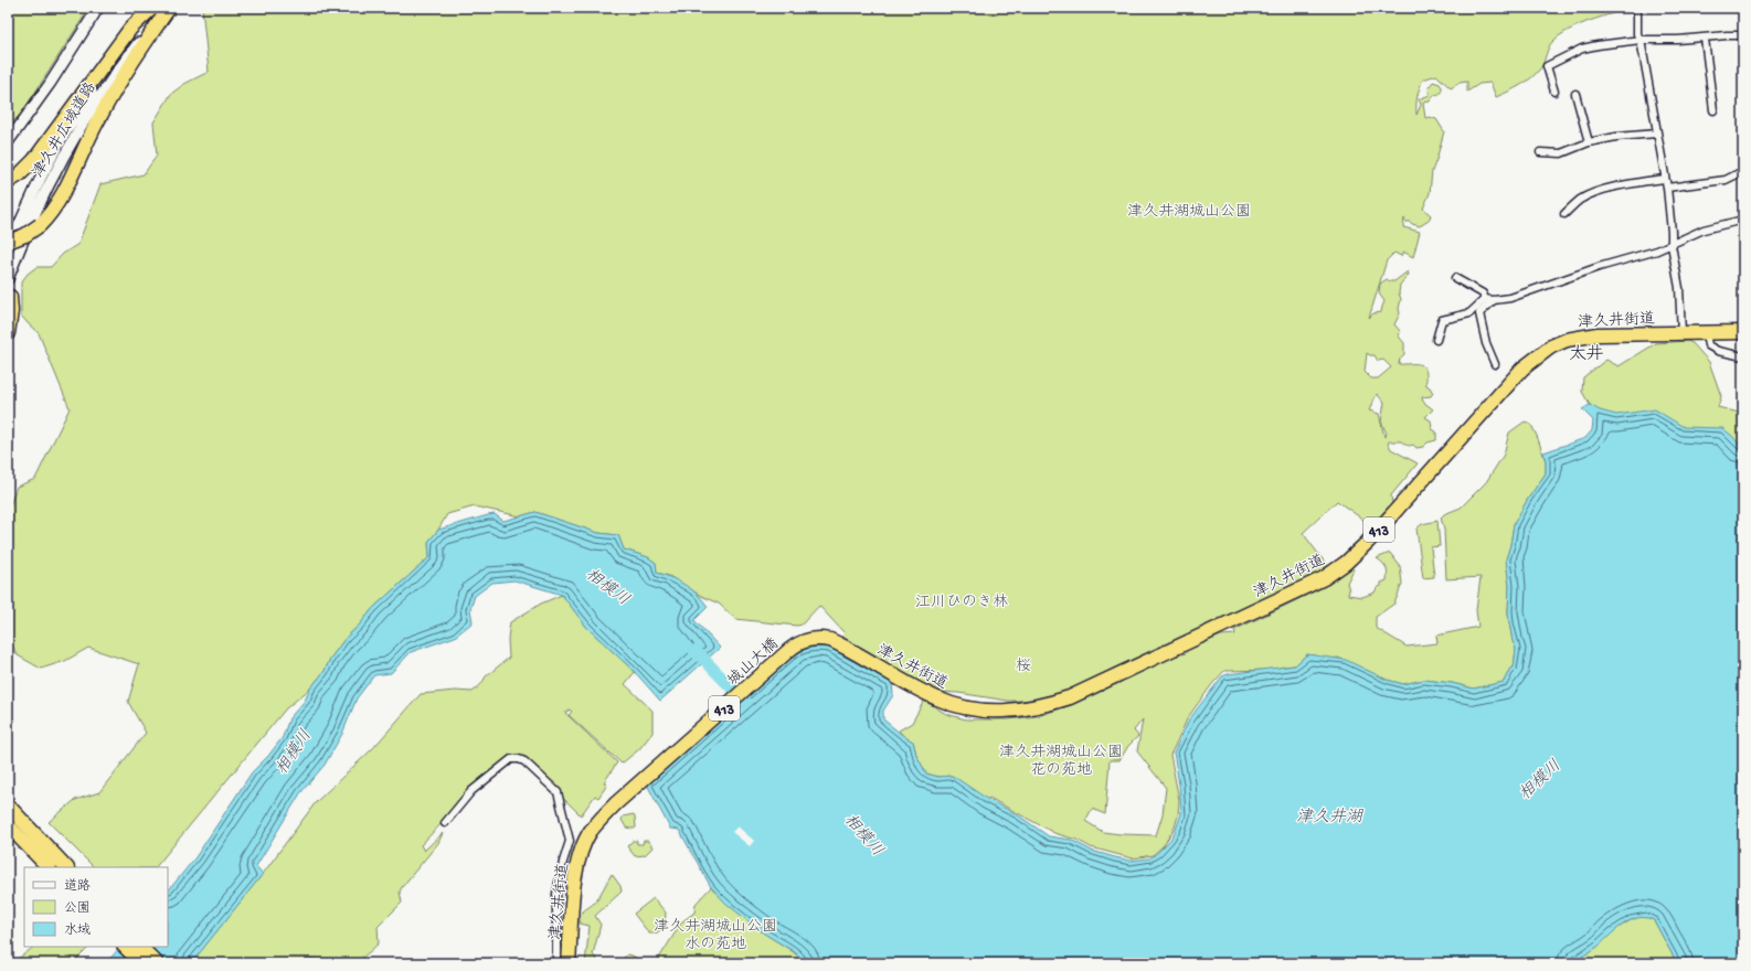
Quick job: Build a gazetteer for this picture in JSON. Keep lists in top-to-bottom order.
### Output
{
  "streets": {
    "highway": ["津久井街道", "413", "城山大橋"],
    "main road": ["津久井広域道路"]
  },
  "crossings": [
    ["津久井街道", "城山大橋"]
  ],
  "districts": ["太井"],
  "water": ["相模川", "津久井湖"],
  "parks": [
    "津久井湖城山公園",
    "江川ひのき林",
    "桜",
    "津久井湖城山公園 花の苑地",
    "津久井湖城山公園 水の苑地"
  ],
  "legend": ["道路", "公園", "水域"]
}
